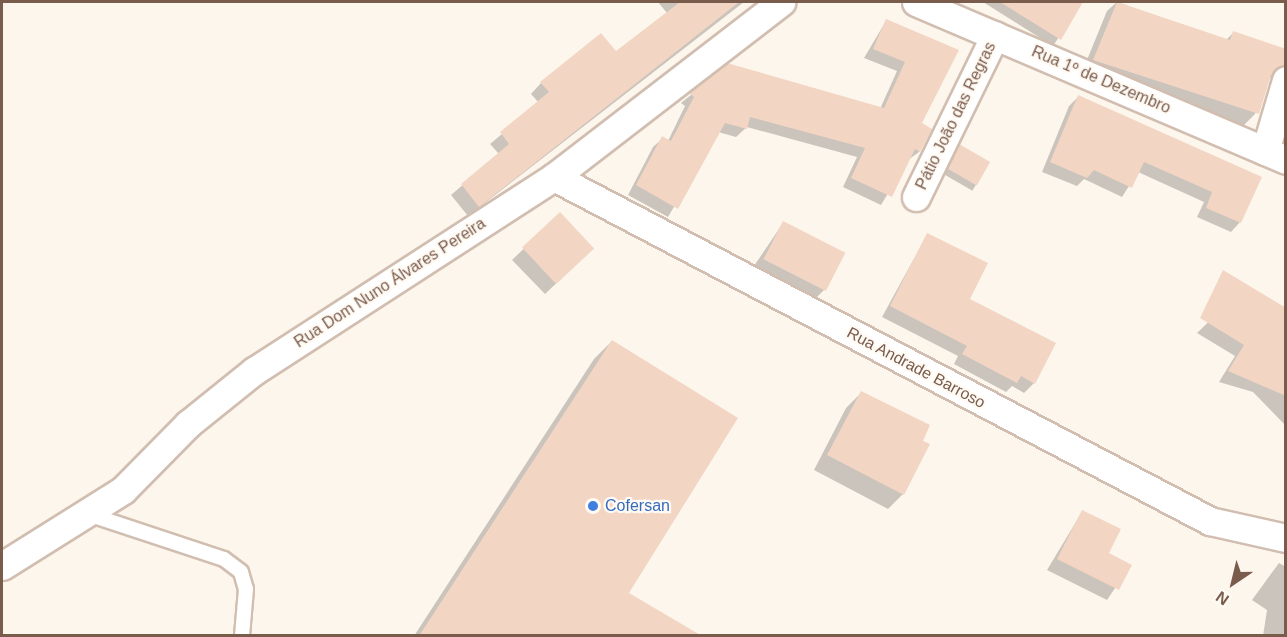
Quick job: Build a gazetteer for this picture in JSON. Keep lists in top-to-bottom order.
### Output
{
  "streets": {
    "street": [
      "Rua 1º de Dezembro",
      "Pátio João das Regras",
      "Rua Dom Nuno Álvares Pereira",
      "Rua Andrade Barroso"
    ]
  },
  "crossings": [
    ["Rua 1º de Dezembro", "Pátio João das Regras"],
    ["Rua Dom Nuno Álvares Pereira", "Rua Andrade Barroso"]
  ],
  "places": ["Cofersan"],
  "north": "bottom left"
}
